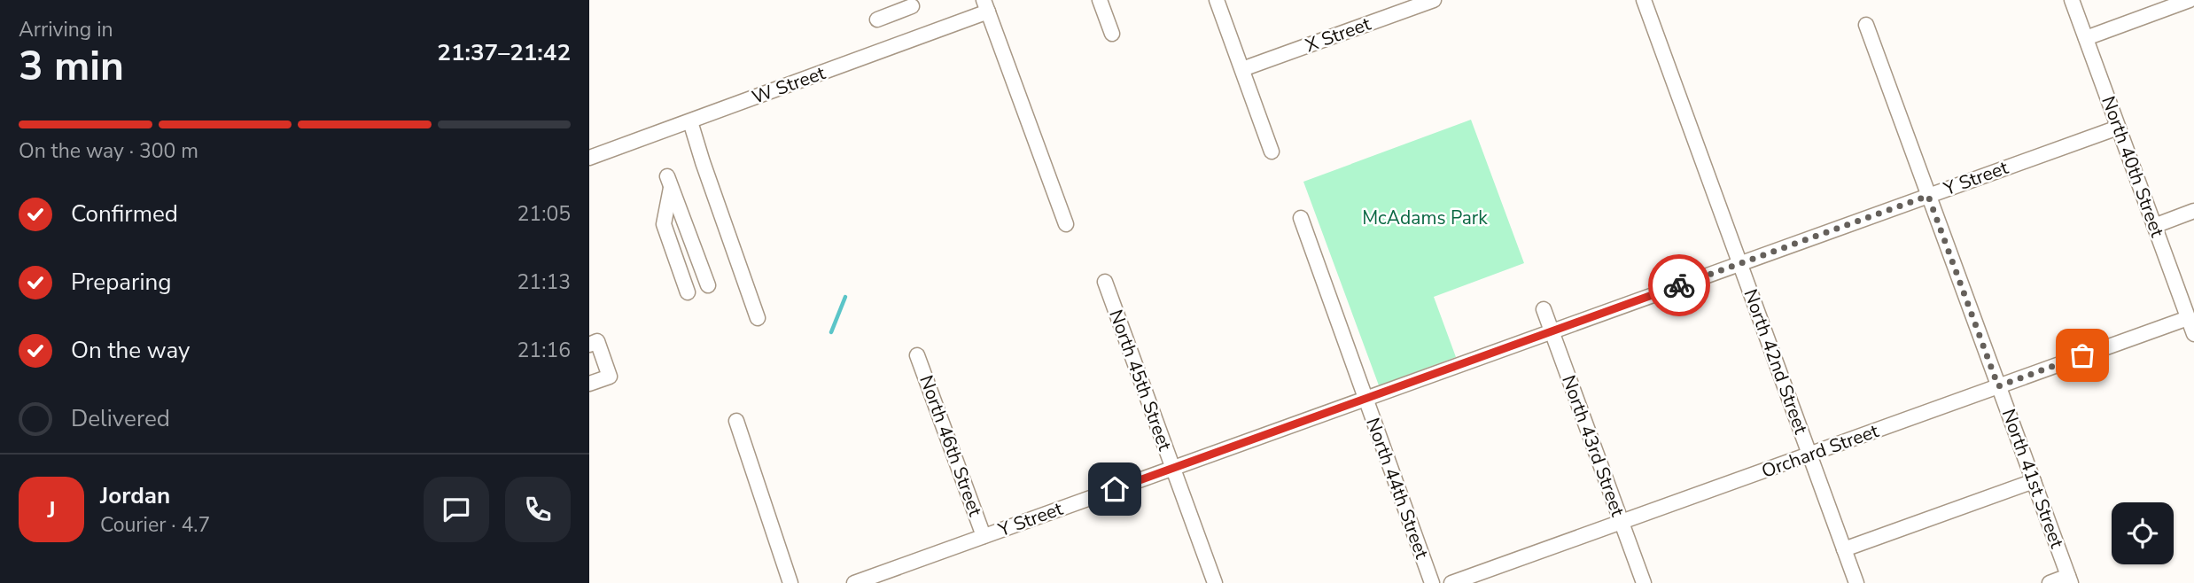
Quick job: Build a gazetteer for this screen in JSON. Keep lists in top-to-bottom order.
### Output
{
  "streets": {
    "street": [
      "X Street",
      "W Street",
      "North 40th Street",
      "Y Street",
      "North 42nd Street",
      "North 45th Street",
      "North 46th Street",
      "North 43rd Street",
      "Orchard Street",
      "North 41st Street",
      "North 44th Street"
    ]
  },
  "crossings": [
    ["North 40th Street", "Y Street"],
    ["North 40th Street", "Orchard Street"],
    ["Y Street", "North 42nd Street"],
    ["Y Street", "North 45th Street"],
    ["Y Street", "North 46th Street"],
    ["Y Street", "North 43rd Street"],
    ["Y Street", "North 41st Street"],
    ["Y Street", "North 44th Street"],
    ["North 42nd Street", "Orchard Street"],
    ["North 43rd Street", "Orchard Street"],
    ["Orchard Street", "North 41st Street"]
  ],
  "parks": ["McAdams Park"],
  "page": {
    "heading": ["3 min", "Arriving in", "21:37–21:42"],
    "panel": ["Jordan", "Courier · 4.7"],
    "bar": "On the way · 300 m",
    "list": [
      ["Confirmed", "21:05"],
      ["Preparing", "21:13"],
      ["On the way", "21:16"],
      "Delivered"
    ],
    "round": "J"
  }
}
